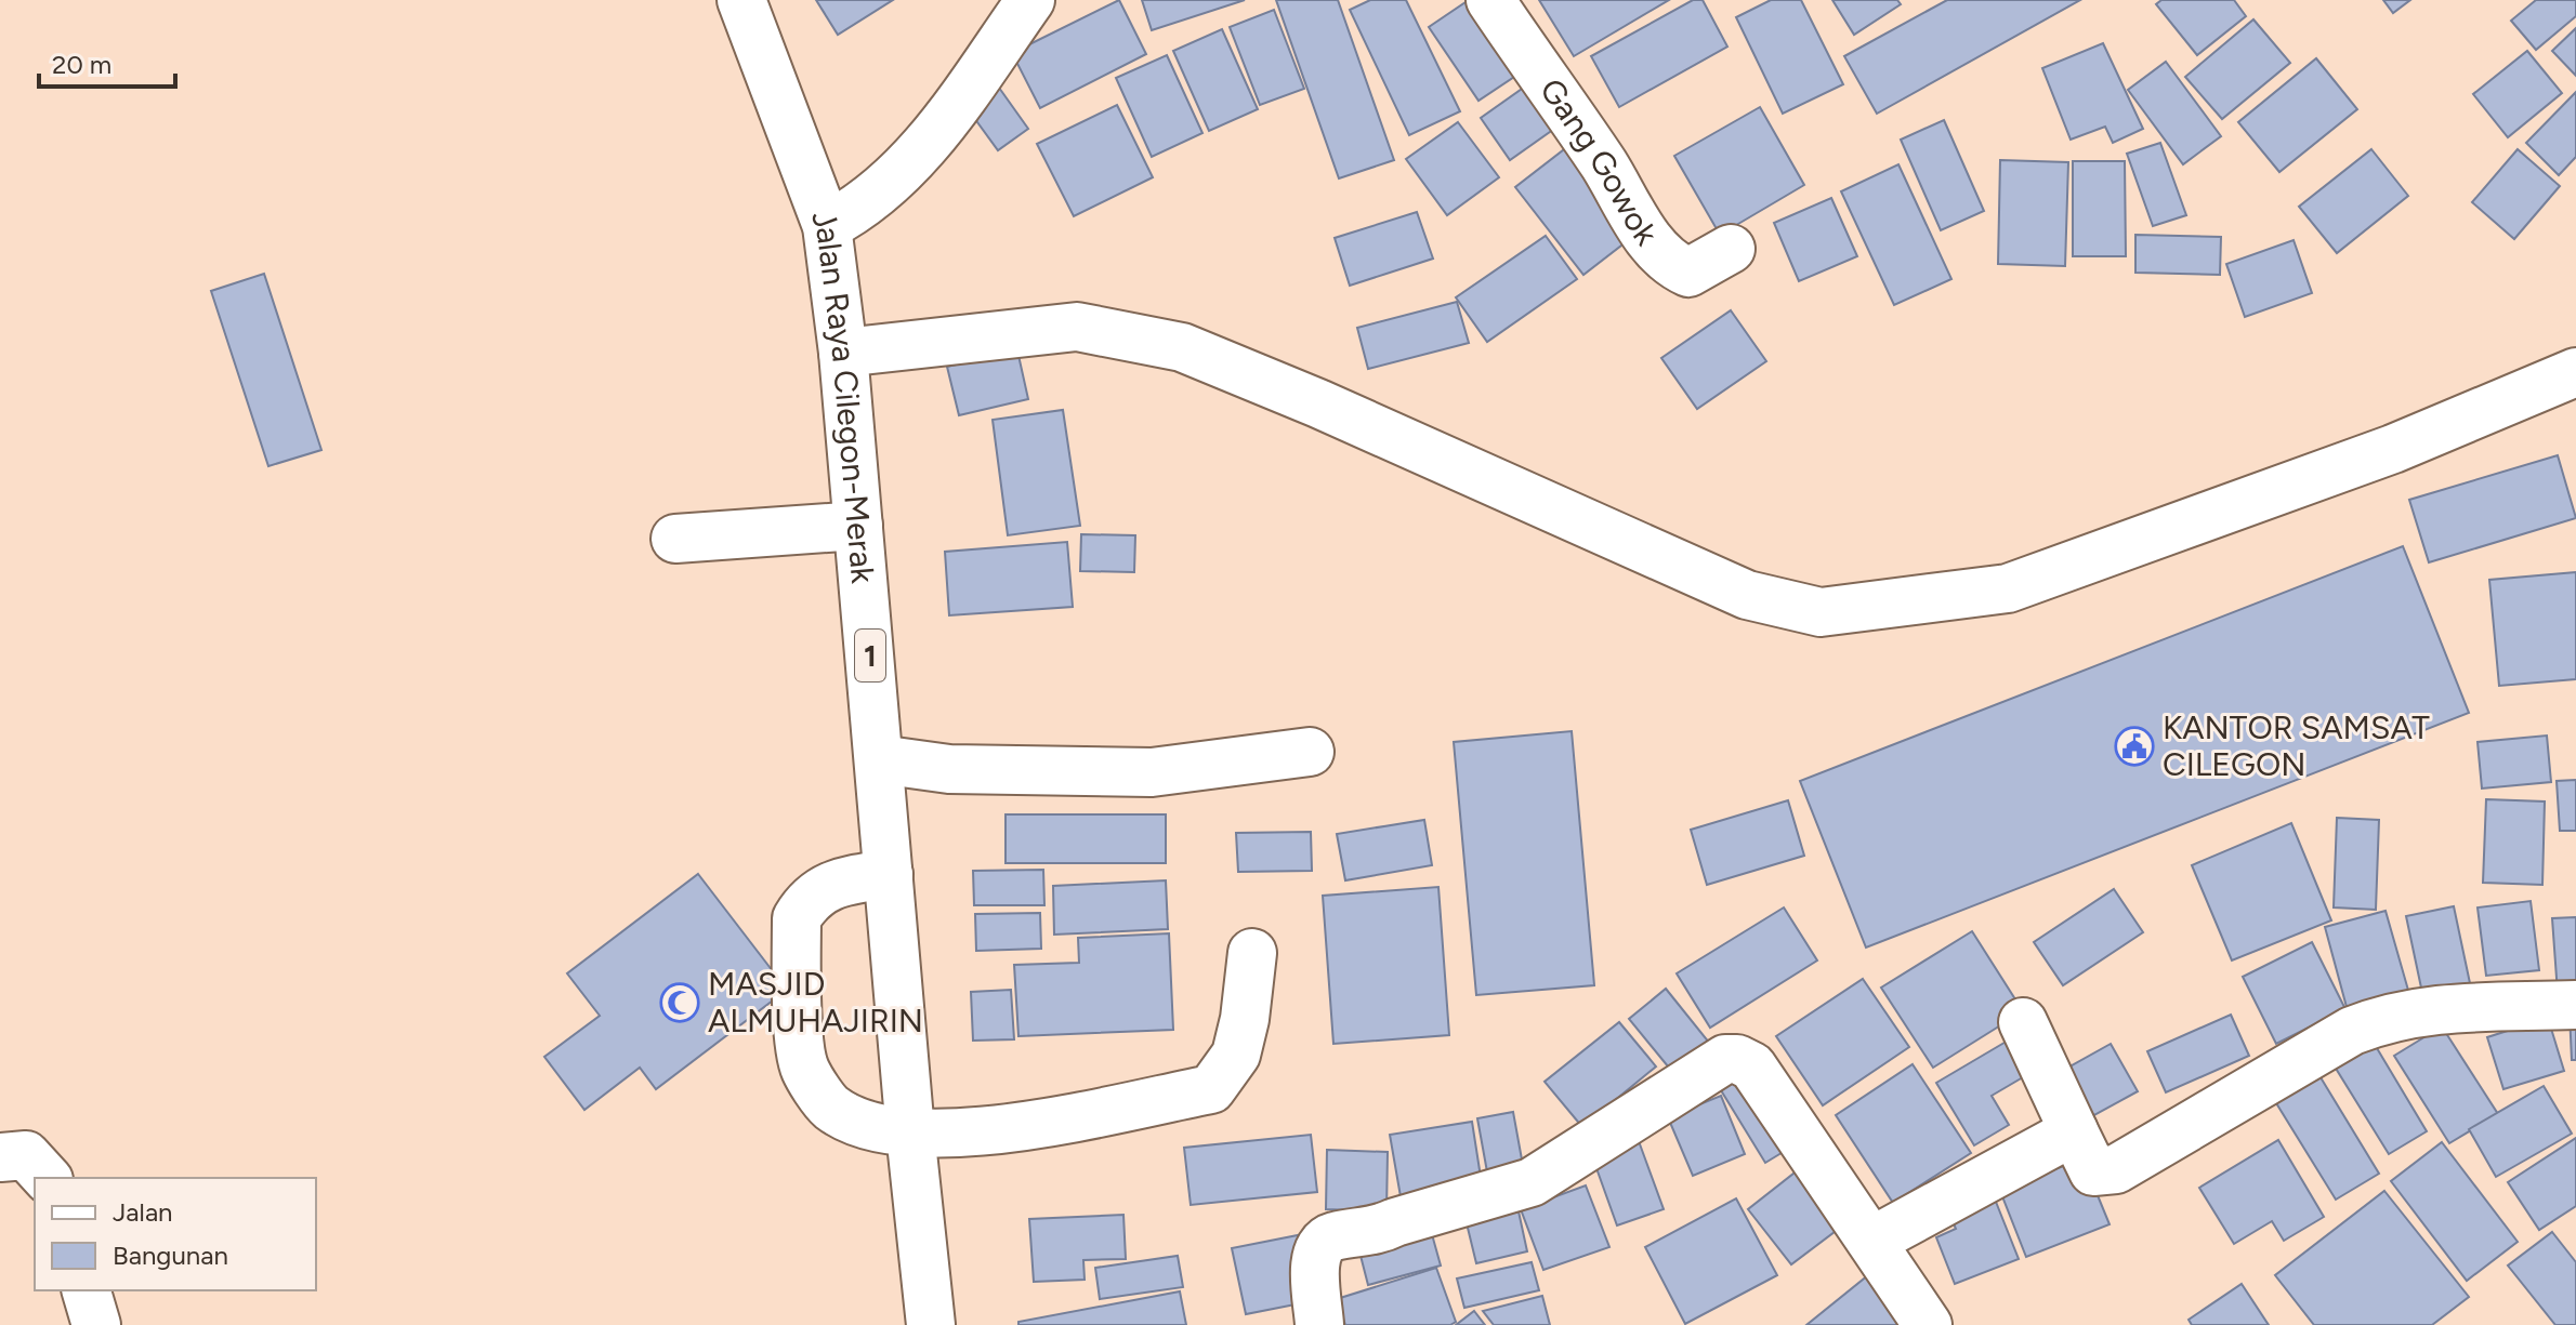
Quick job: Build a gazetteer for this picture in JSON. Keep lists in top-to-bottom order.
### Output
{
  "streets": {
    "main road": ["Gang Gowok", "Jalan Raya Cilegon-Merak", "1"]
  },
  "places": {
    "public building": ["KANTOR SAMSAT CILEGON"],
    "mosque": ["MASJID ALMUHAJIRIN"]
  },
  "legend": ["Jalan", "Bangunan"],
  "scale_bar": "20 m"
}
